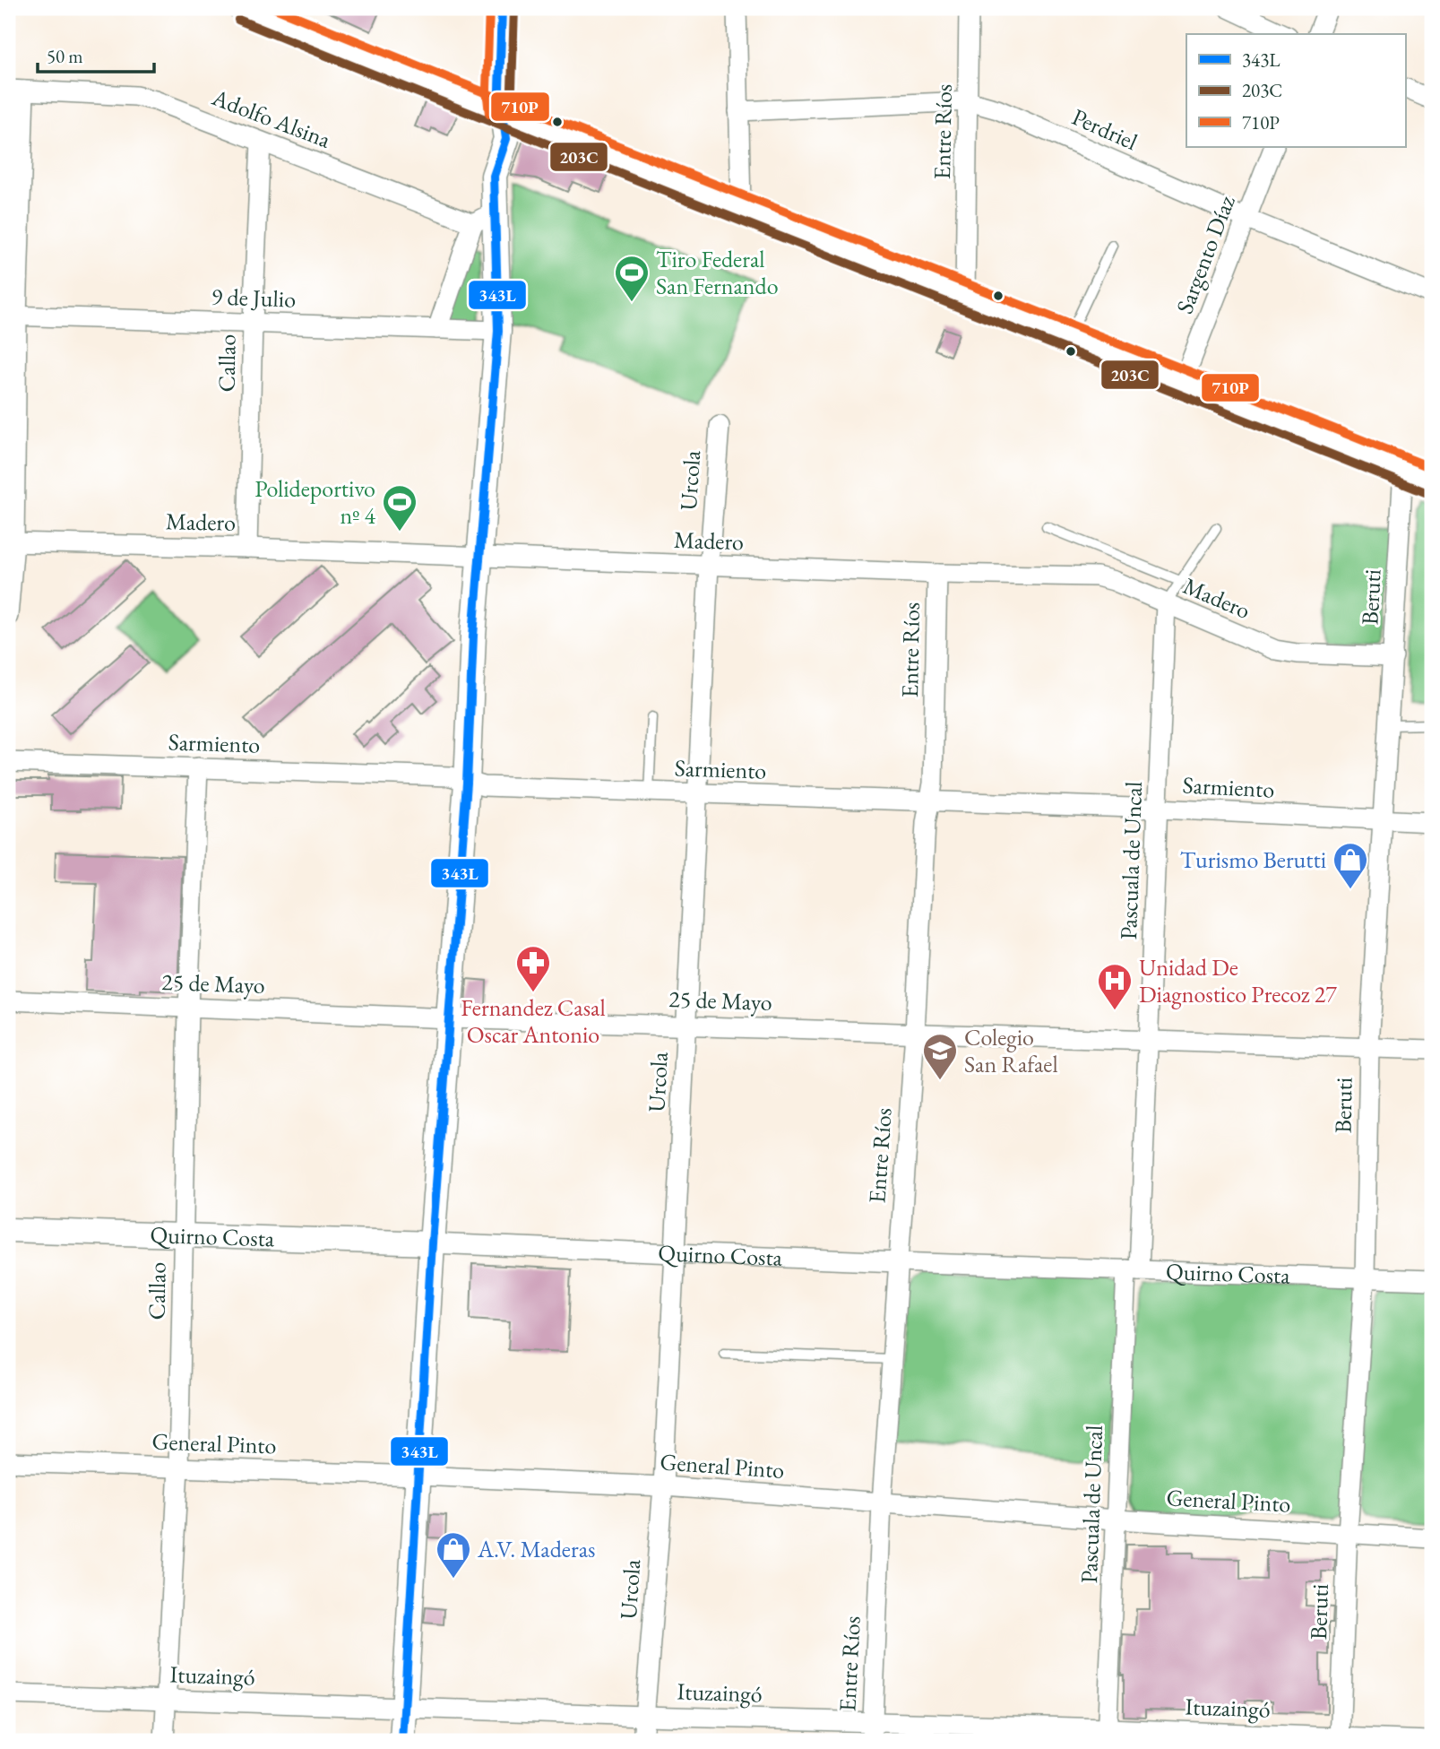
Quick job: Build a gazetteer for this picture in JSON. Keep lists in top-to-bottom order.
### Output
{
  "streets": {
    "street": [
      "Adolfo Alsina",
      "Perdriel",
      "Entre Ríos",
      "Sargento Díaz",
      "9 de Julio",
      "Callao",
      "Urcola",
      "Madero",
      "Beruti",
      "Sarmiento",
      "Pascuala de Uncal",
      "25 de Mayo",
      "Quirno Costa",
      "General Pinto",
      "Ituzaingó"
    ]
  },
  "crossings": [
    ["Adolfo Alsina", "Callao"],
    ["Perdriel", "Entre Ríos"],
    ["Perdriel", "Sargento Díaz"],
    ["Entre Ríos", "Madero"],
    ["Entre Ríos", "Sarmiento"],
    ["Entre Ríos", "25 de Mayo"],
    ["Entre Ríos", "Quirno Costa"],
    ["Entre Ríos", "General Pinto"],
    ["Entre Ríos", "Ituzaingó"],
    ["9 de Julio", "Callao"],
    ["Callao", "Madero"],
    ["Callao", "Sarmiento"],
    ["Callao", "25 de Mayo"],
    ["Callao", "Quirno Costa"],
    ["Callao", "General Pinto"],
    ["Callao", "Ituzaingó"],
    ["Urcola", "Madero"],
    ["Urcola", "Sarmiento"],
    ["Urcola", "25 de Mayo"],
    ["Urcola", "Quirno Costa"],
    ["Urcola", "General Pinto"],
    ["Urcola", "Ituzaingó"],
    ["Madero", "Beruti"],
    ["Madero", "Pascuala de Uncal"],
    ["Beruti", "Sarmiento"],
    ["Beruti", "25 de Mayo"],
    ["Beruti", "Quirno Costa"],
    ["Beruti", "General Pinto"],
    ["Beruti", "Ituzaingó"],
    ["Sarmiento", "Pascuala de Uncal"],
    ["Pascuala de Uncal", "25 de Mayo"],
    ["Pascuala de Uncal", "Quirno Costa"],
    ["Pascuala de Uncal", "General Pinto"],
    ["Pascuala de Uncal", "Ituzaingó"]
  ],
  "places": {
    "sports": ["Tiro Federal San Fernando", "Polideportivo nº 4"],
    "shop": ["Turismo Berutti", "A.V. Maderas"],
    "pharmacy": ["Fernandez Casal Oscar Antonio"],
    "hospital": ["Unidad De Diagnostico Precoz 27"],
    "school or university": ["Colegio San Rafael"]
  },
  "lines": ["transit line 343L", "transit line 203C", "transit line 710P"],
  "legend": ["343L", "203C", "710P"],
  "scale_bar": "50 m"
}
